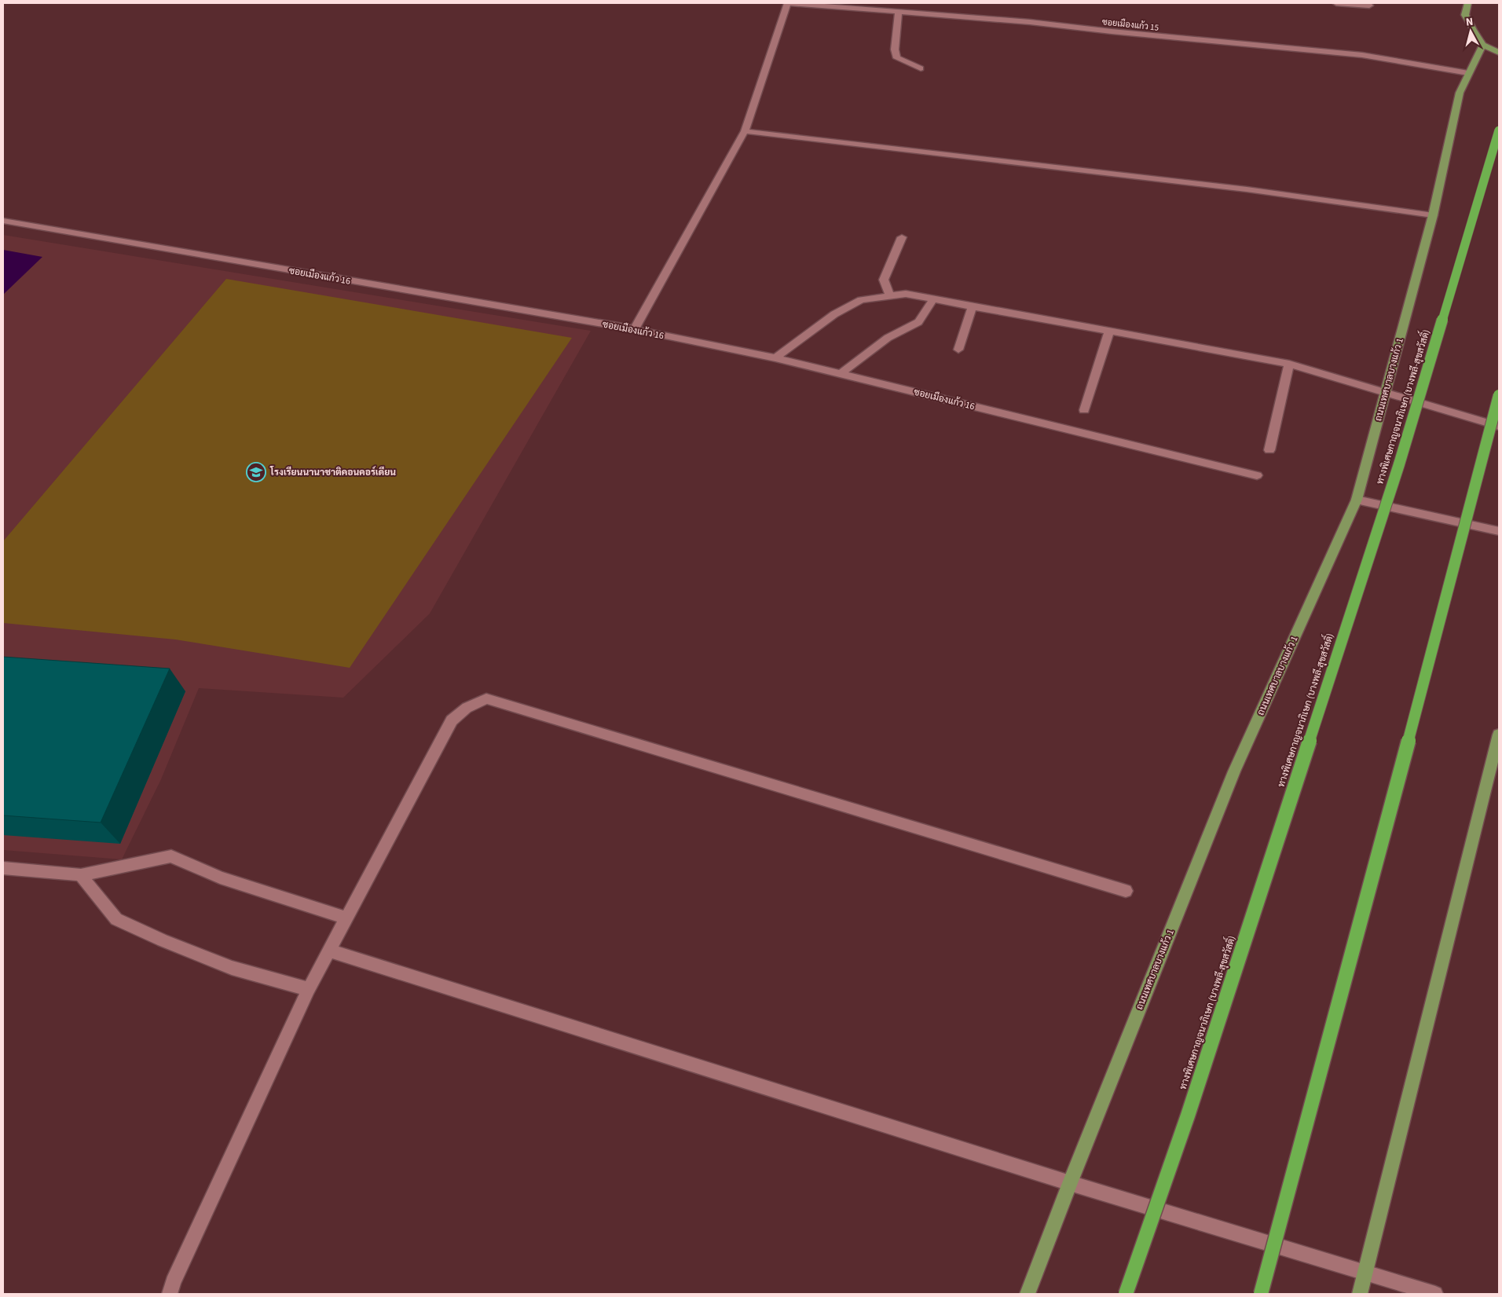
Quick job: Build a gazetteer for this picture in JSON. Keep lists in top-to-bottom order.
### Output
{
  "streets": {
    "highway": ["ทางพิเศษกาญจนาภิเษก (บางพลี-สุขสวัสดิ์)"],
    "main road": ["ถนนเทศบาลบางแก้ว 1"],
    "street": ["ซอยเมืองแก้ว 15", "ซอยเมืองแก้ว 16"]
  },
  "crossings": [
    ["ซอยเมืองแก้ว 15", "ถนนเทศบาลบางแก้ว 1"]
  ],
  "places": {
    "school or university": ["โรงเรียนนานาชาติคอนคอร์เดียน"]
  },
  "north": "top"
}
